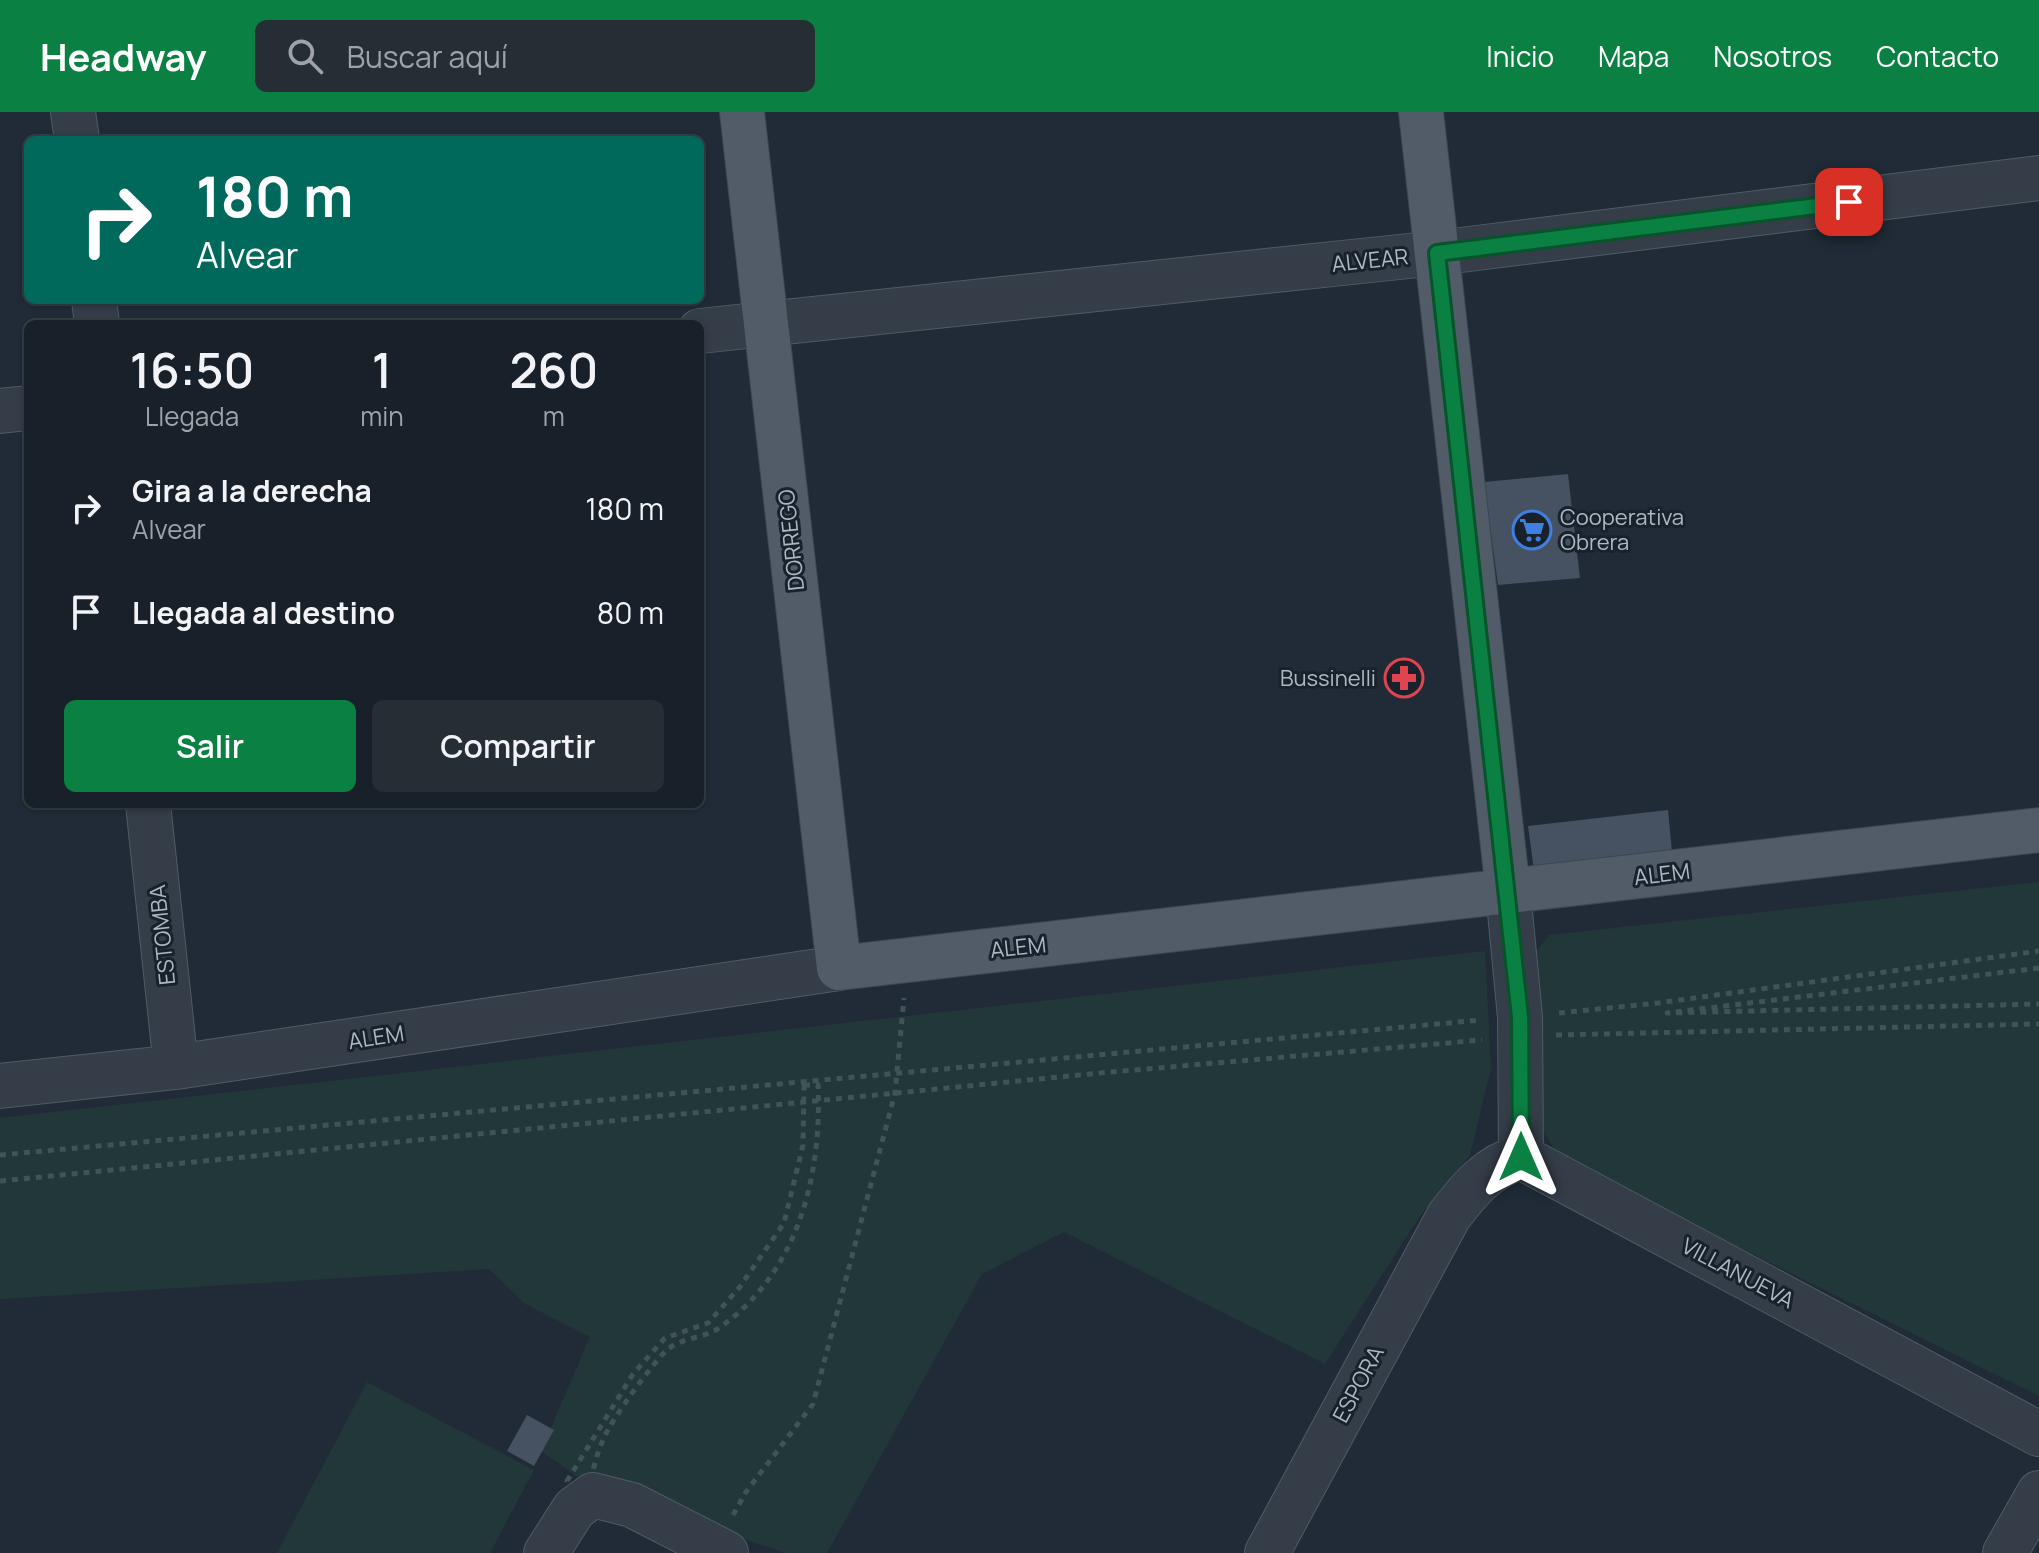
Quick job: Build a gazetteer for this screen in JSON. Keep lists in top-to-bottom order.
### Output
{
  "streets": {
    "main road": ["DORREGO", "ALEM"],
    "street": [
      "ALVEAR",
      "ESTOMBA",
      "VILLANUEVA",
      "ESPORA"
    ]
  },
  "crossings": [
    ["ALVEAR", "DORREGO"],
    ["DORREGO", "ALEM"],
    ["ALEM", "ESTOMBA"],
    ["VILLANUEVA", "ESPORA"]
  ],
  "places": {
    "supermarket": ["Cooperativa Obrera"],
    "pharmacy": ["Bussinelli"]
  },
  "page": {
    "header": "Headway",
    "search": "Buscar aquí",
    "nav": [
      "Inicio",
      "Mapa",
      "Nosotros",
      "Contacto"
    ],
    "turn": ["180 m", "Alvear"],
    "eta": [
      "16:50",
      "Llegada",
      "1",
      "min",
      "260",
      "m"
    ],
    "list": [
      {
        "name": "Gira a la derecha",
        "note": "Alvear",
        "value": "180 m"
      },
      {
        "name": "Llegada al destino",
        "value": "80 m"
      }
    ],
    "buttons": ["Salir", "Compartir"]
  }
}
